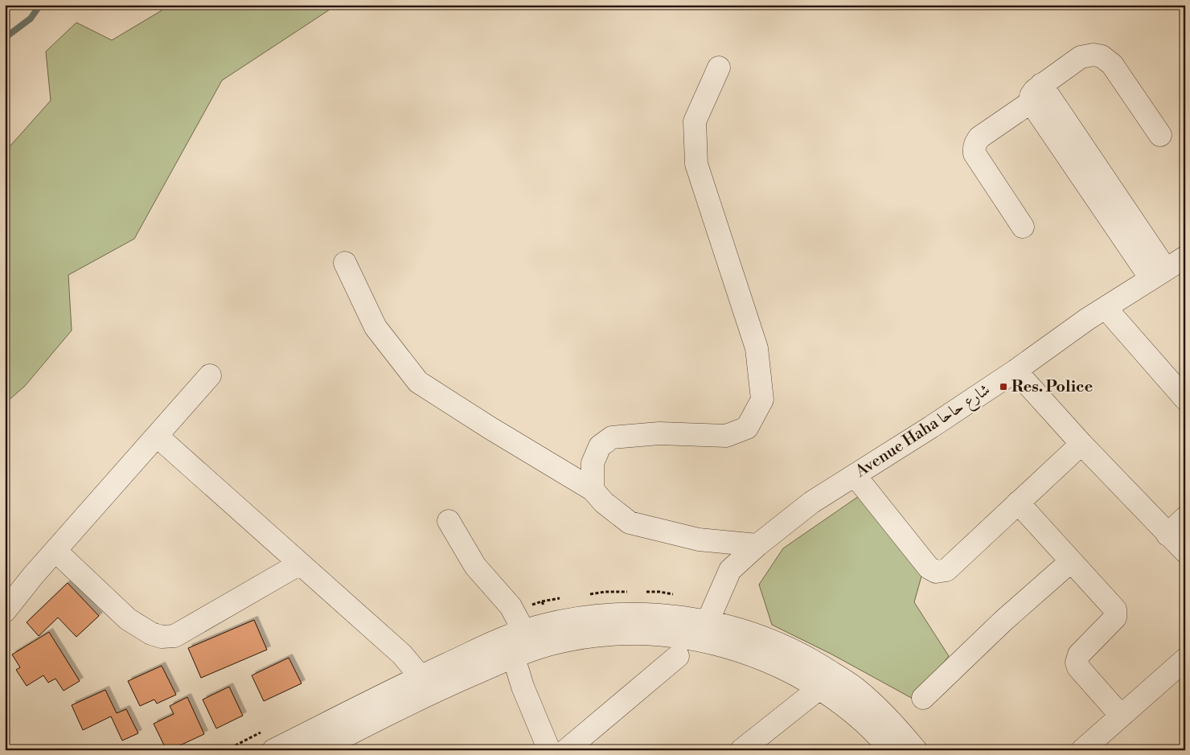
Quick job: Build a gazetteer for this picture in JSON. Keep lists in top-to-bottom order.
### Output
{
  "streets": {
    "street": ["Avenue Haha شارع حاحا"]
  },
  "places": {
    "transit": ["Res. Police"]
  }
}
